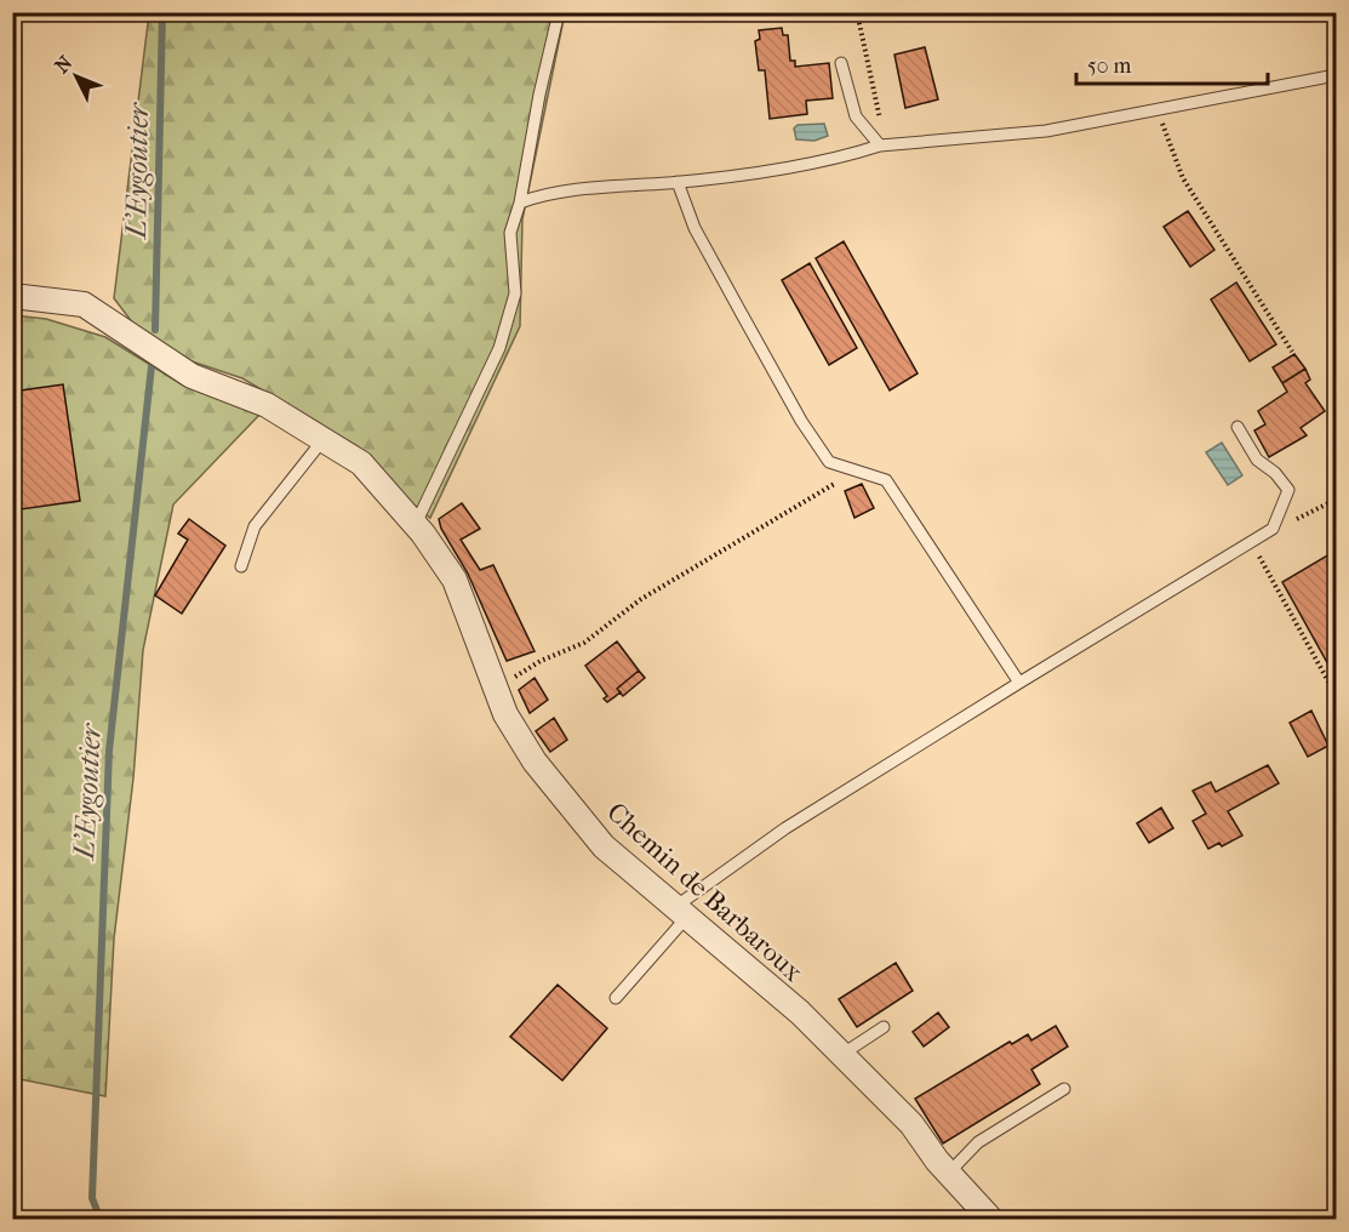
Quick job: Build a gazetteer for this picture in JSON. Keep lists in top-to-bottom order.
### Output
{
  "streets": {
    "street": ["Chemin de Barbaroux"]
  },
  "water": ["L'Eygoutier"],
  "scale_bar": "50 m",
  "north": "top left"
}
